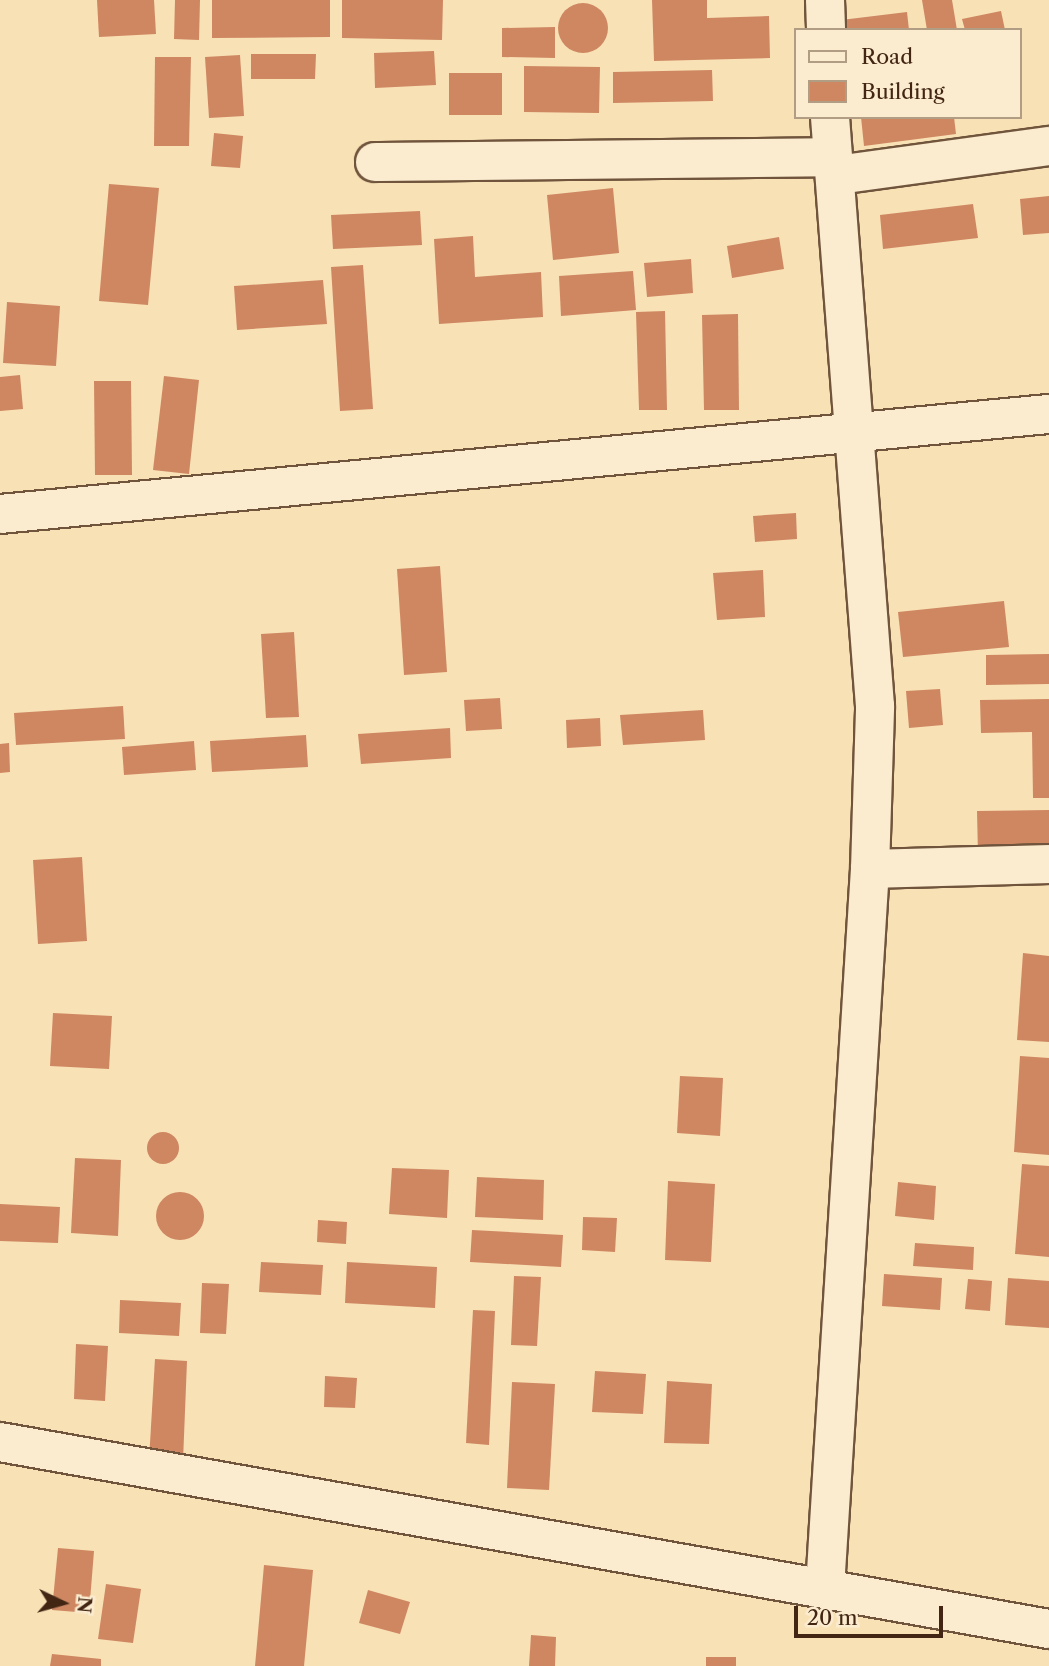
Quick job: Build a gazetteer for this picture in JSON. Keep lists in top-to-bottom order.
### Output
{
  "legend": ["Road", "Building"],
  "scale_bar": "20 m",
  "north": "right"
}
